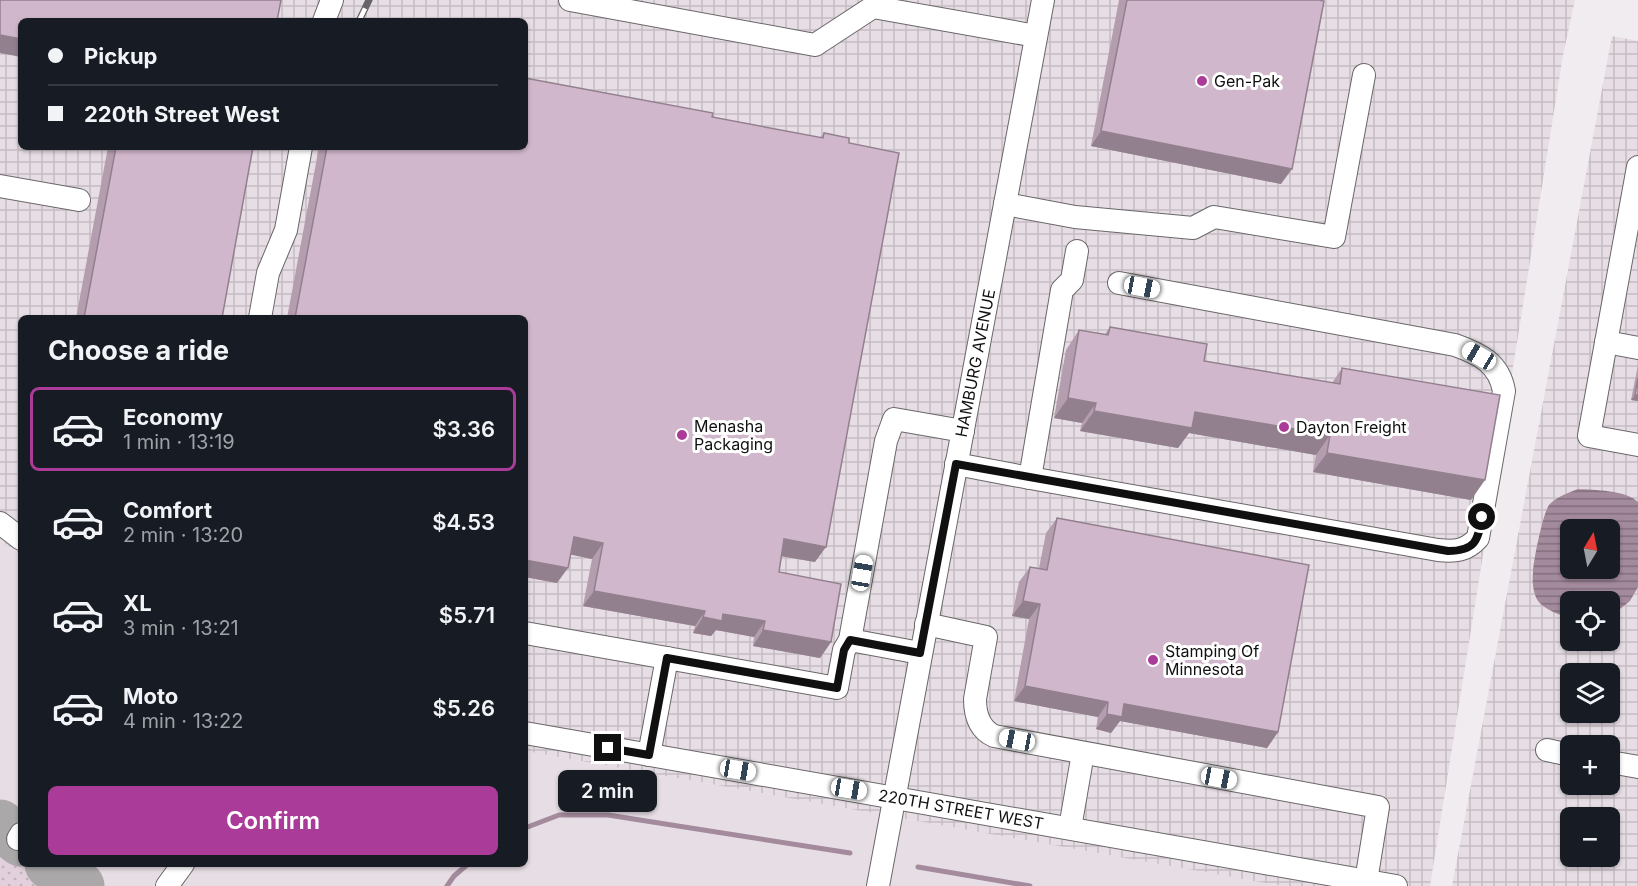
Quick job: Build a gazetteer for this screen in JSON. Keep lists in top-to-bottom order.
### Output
{
  "streets": {
    "street": ["HAMBURG AVENUE", "220TH STREET WEST"]
  },
  "crossings": [
    ["HAMBURG AVENUE", "220TH STREET WEST"]
  ],
  "places": [
    "Gen-Pak",
    "Dayton Freight",
    "Menasha Packaging",
    "Stamping Of Minnesota"
  ],
  "north": "top",
  "page": {
    "banner": ["Pickup", "220th Street West"],
    "heading": "Choose a ride",
    "list": [
      {
        "name": "Economy",
        "note": "1 min · 13:19",
        "value": "$3.36"
      },
      {
        "name": "Comfort",
        "note": "2 min · 13:20",
        "value": "$4.53"
      },
      {
        "name": "XL",
        "note": "3 min · 13:21",
        "value": "$5.71"
      },
      {
        "name": "Moto",
        "note": "4 min · 13:22",
        "value": "$5.26"
      }
    ],
    "map_buttons": ["+", "−"],
    "bubble": "2 min",
    "buttons": "Confirm"
  }
}
